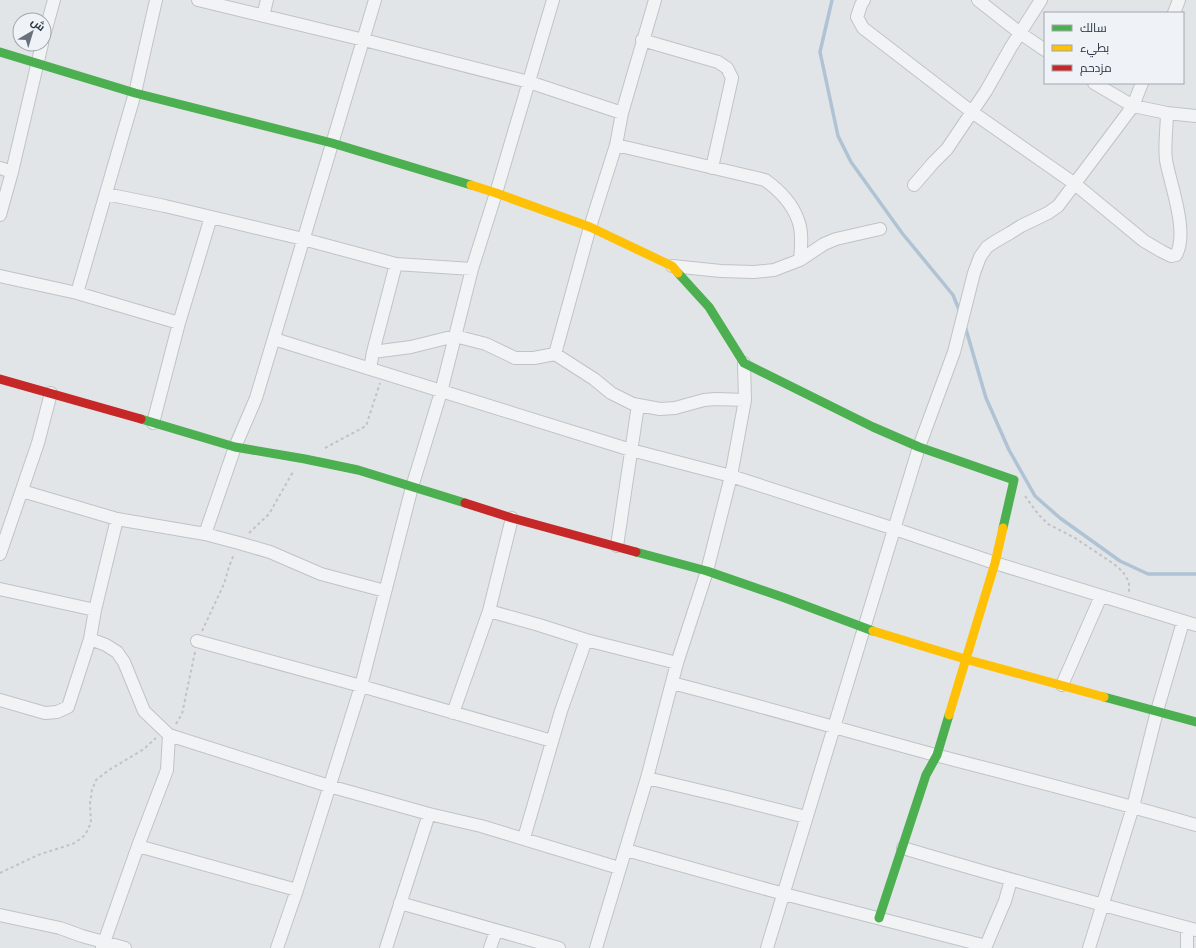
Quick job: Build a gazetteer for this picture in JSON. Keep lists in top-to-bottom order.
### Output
{
  "legend": ["سالك", "بطيء", "مزدحم"],
  "north": "top right"
}
